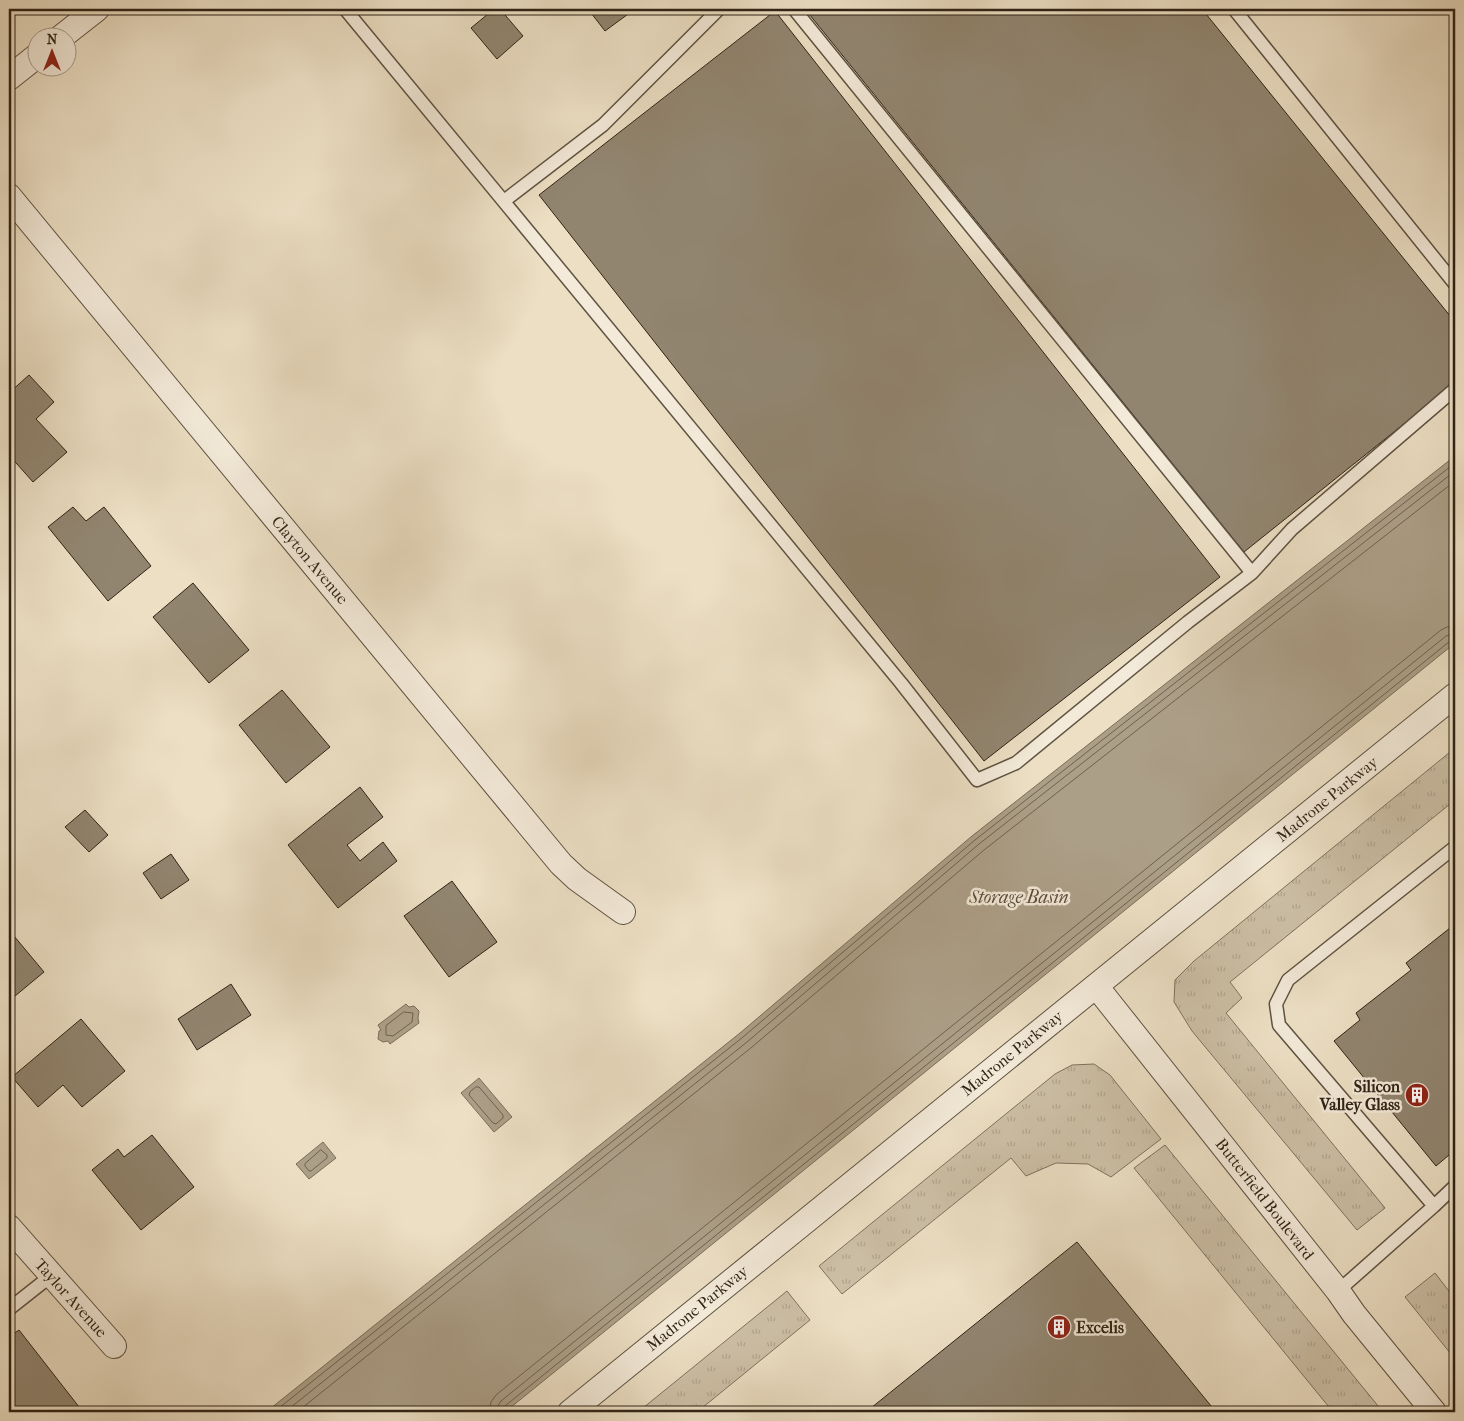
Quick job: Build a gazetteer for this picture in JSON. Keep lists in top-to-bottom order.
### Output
{
  "streets": {
    "street": [
      "Clayton Avenue",
      "Madrone Parkway",
      "Butterfield Boulevard",
      "Taylor Avenue"
    ]
  },
  "crossings": [
    ["Madrone Parkway", "Butterfield Boulevard"]
  ],
  "water": ["Storage Basin"],
  "places": {
    "building": ["Silicon Valley Glass", "Excelis"]
  },
  "north": "top"
}
